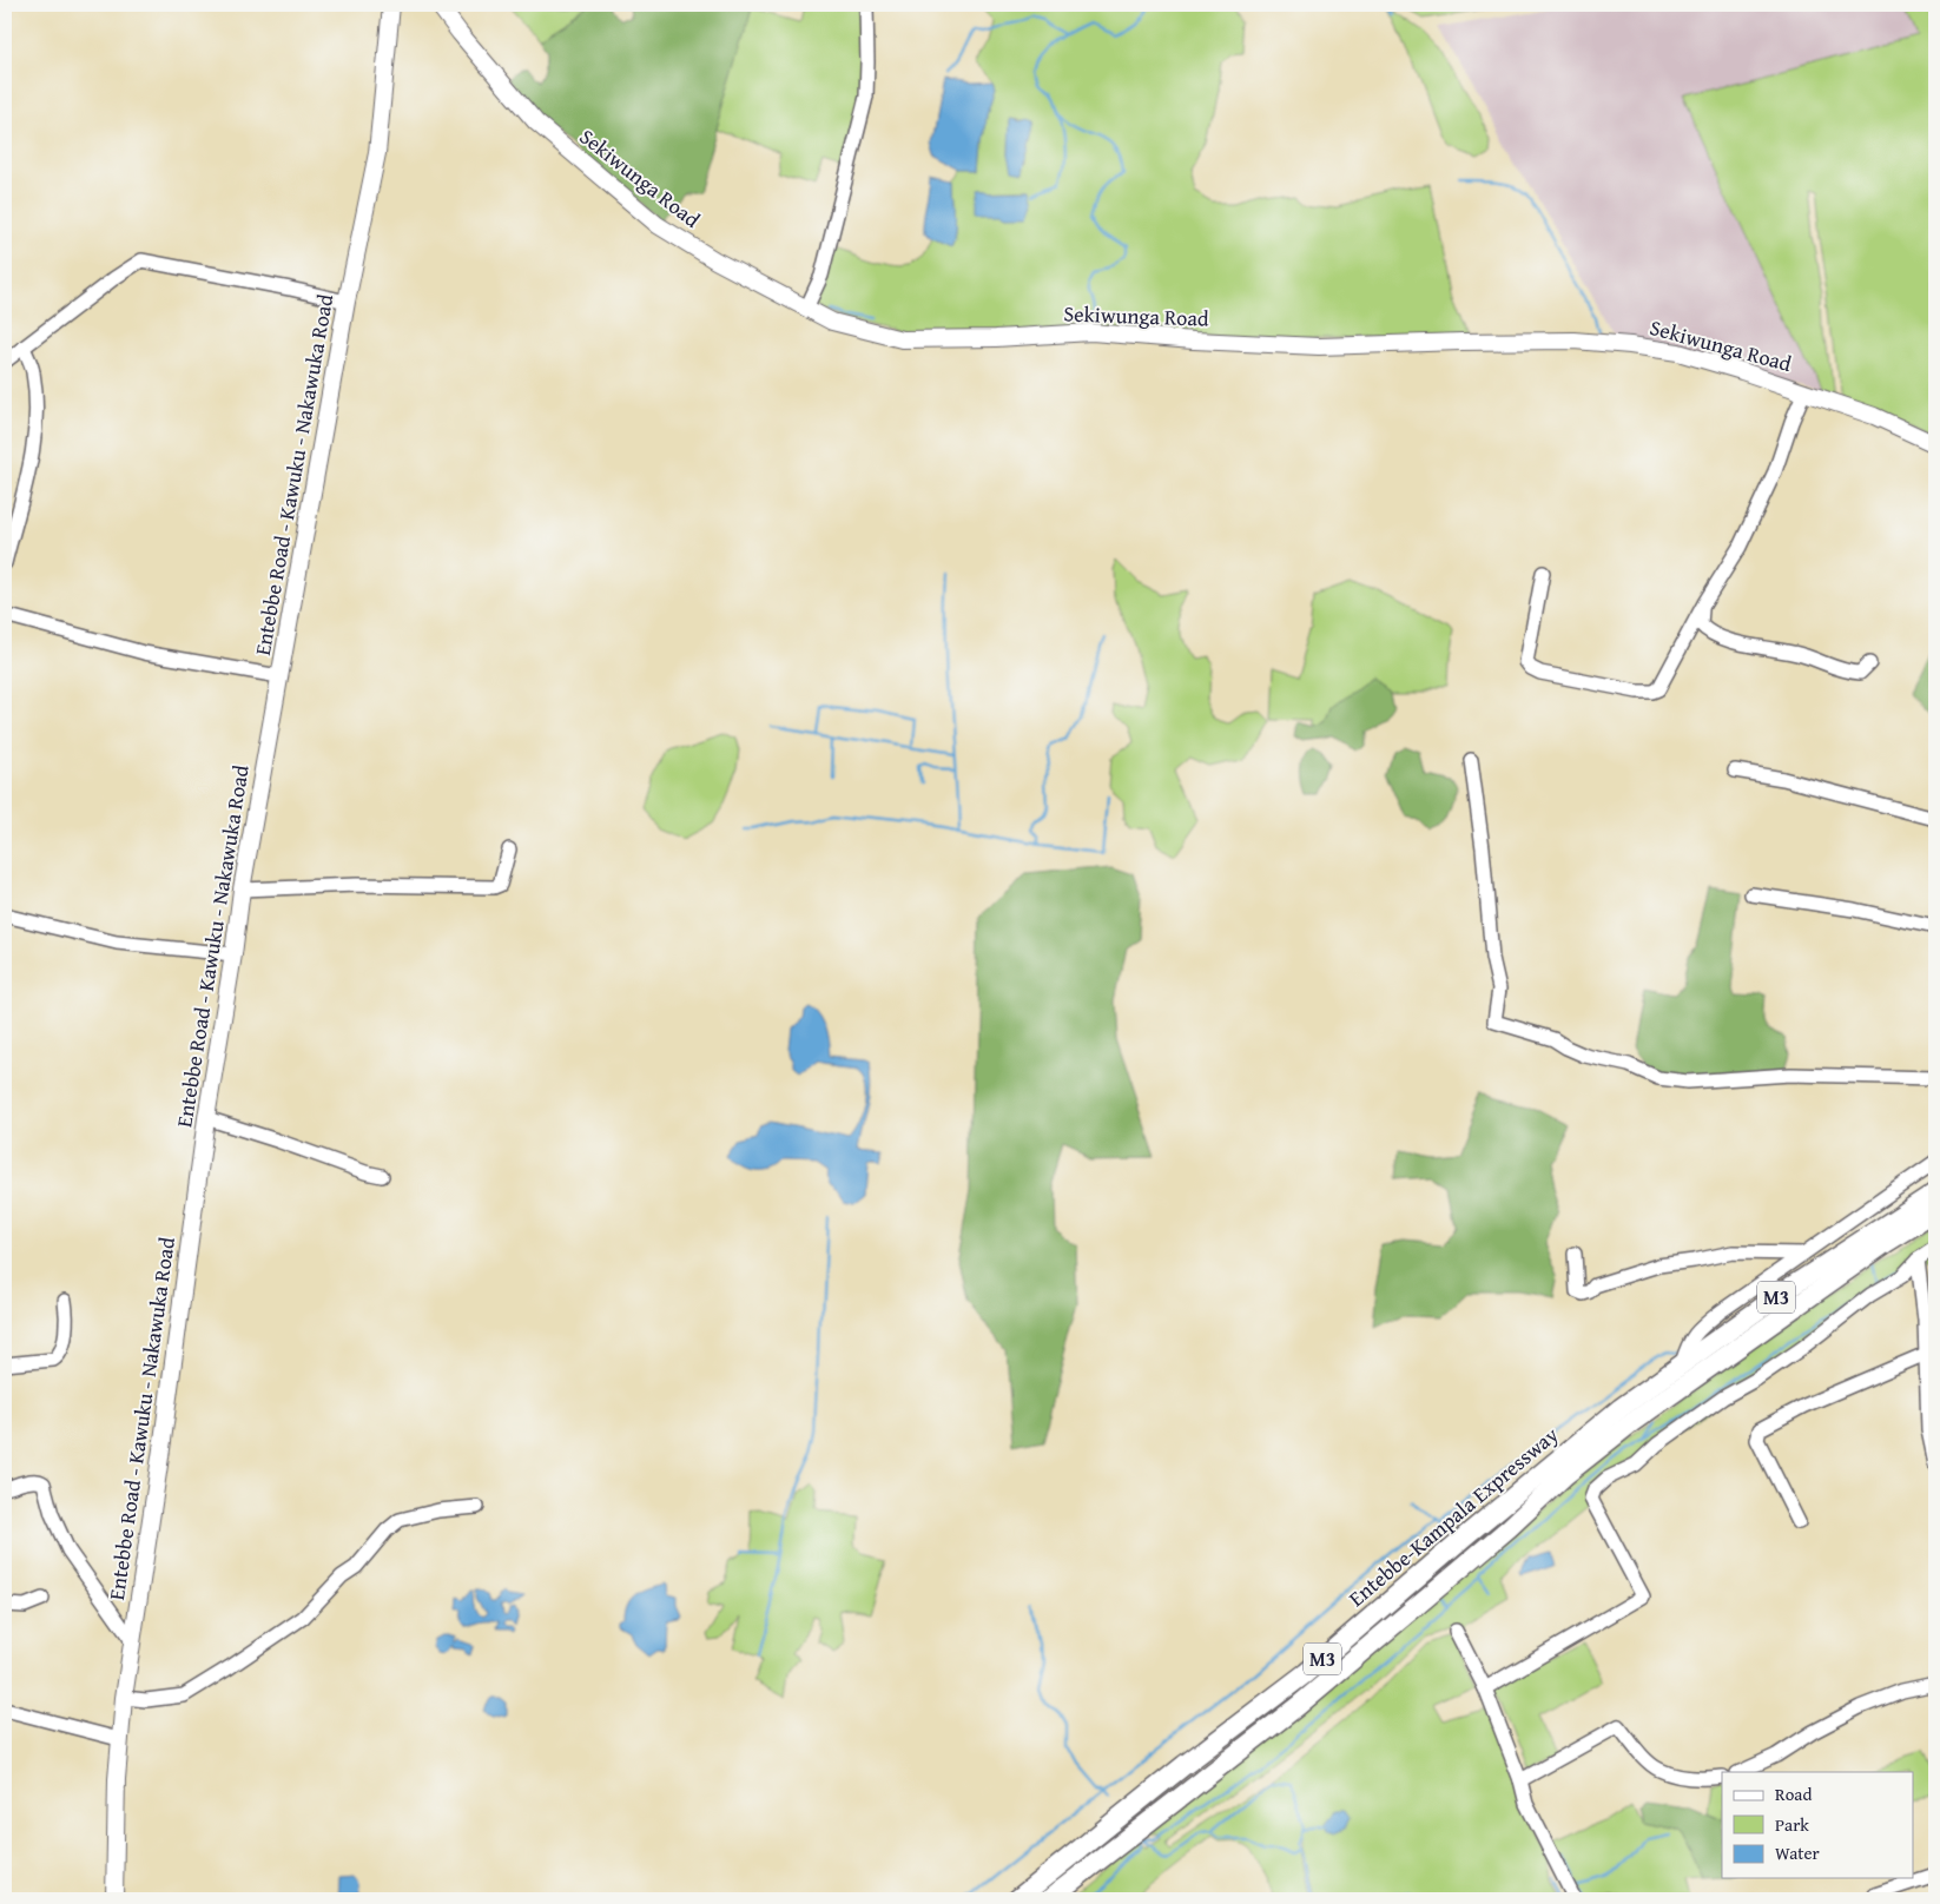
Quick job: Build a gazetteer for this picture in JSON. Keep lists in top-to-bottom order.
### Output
{
  "streets": {
    "highway": ["M3", "Entebbe-Kampala Expressway"],
    "main road": ["Sekiwunga Road", "Entebbe Road - Kawuku - Nakawuka Road"]
  },
  "legend": ["Road", "Park", "Water"]
}
